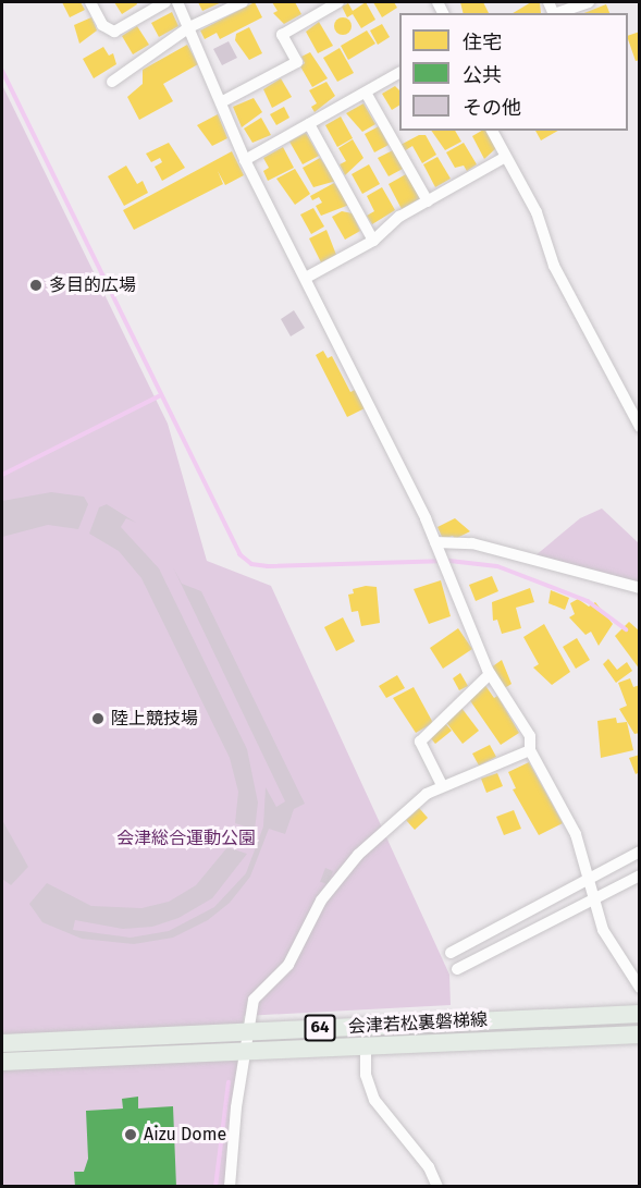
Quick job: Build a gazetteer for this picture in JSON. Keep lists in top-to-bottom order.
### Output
{
  "streets": {
    "main road": ["会津若松裏磐梯線", "64"]
  },
  "parks": ["会津総合運動公園"],
  "places": ["多目的広場", "陸上競技場", "Aizu Dome"],
  "legend": ["住宅", "公共", "その他"]
}
